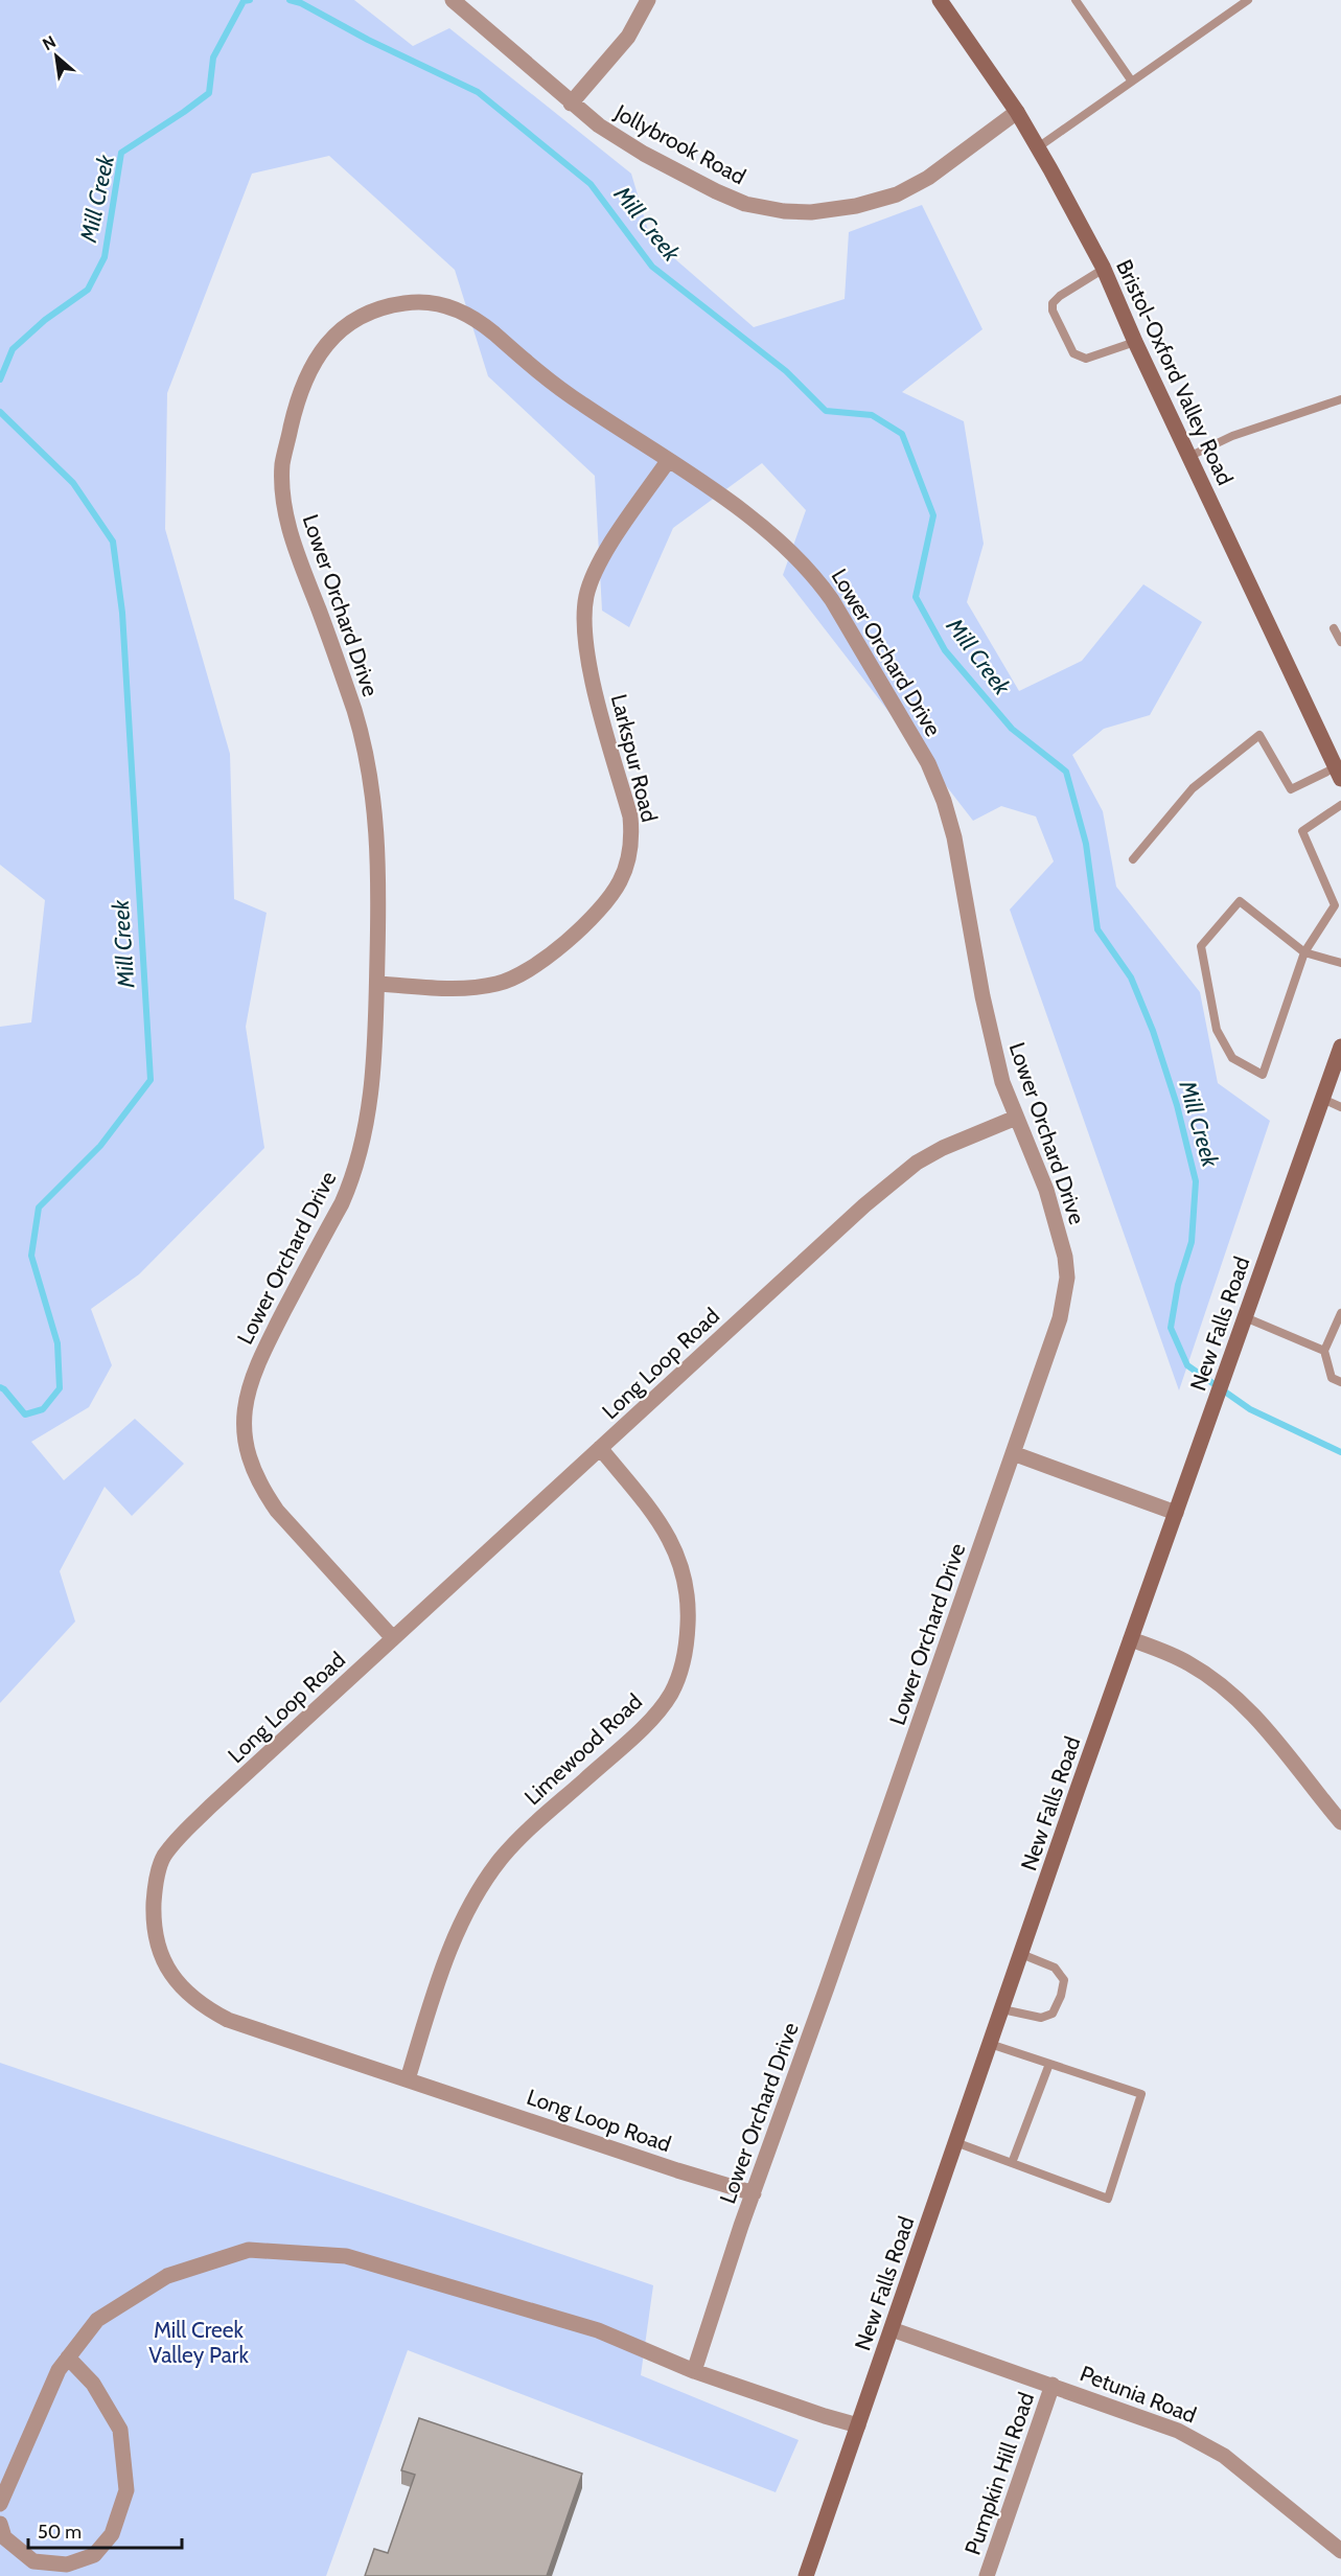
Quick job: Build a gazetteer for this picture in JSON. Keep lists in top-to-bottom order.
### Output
{
  "streets": {
    "main road": ["Bristol-Oxford Valley Road", "New Falls Road"],
    "street": [
      "Jollybrook Road",
      "Lower Orchard Drive",
      "Larkspur Road",
      "Long Loop Road",
      "Limewood Road",
      "Petunia Road",
      "Pumpkin Hill Road"
    ]
  },
  "crossings": [
    ["Jollybrook Road", "Bristol-Oxford Valley Road"],
    ["Lower Orchard Drive", "Larkspur Road"],
    ["Lower Orchard Drive", "Long Loop Road"],
    ["New Falls Road", "Petunia Road"],
    ["Long Loop Road", "Limewood Road"],
    ["Petunia Road", "Pumpkin Hill Road"]
  ],
  "water": ["Mill Creek"],
  "parks": ["Mill Creek Valley Park"],
  "scale_bar": "50 m",
  "north": "top left"
}
